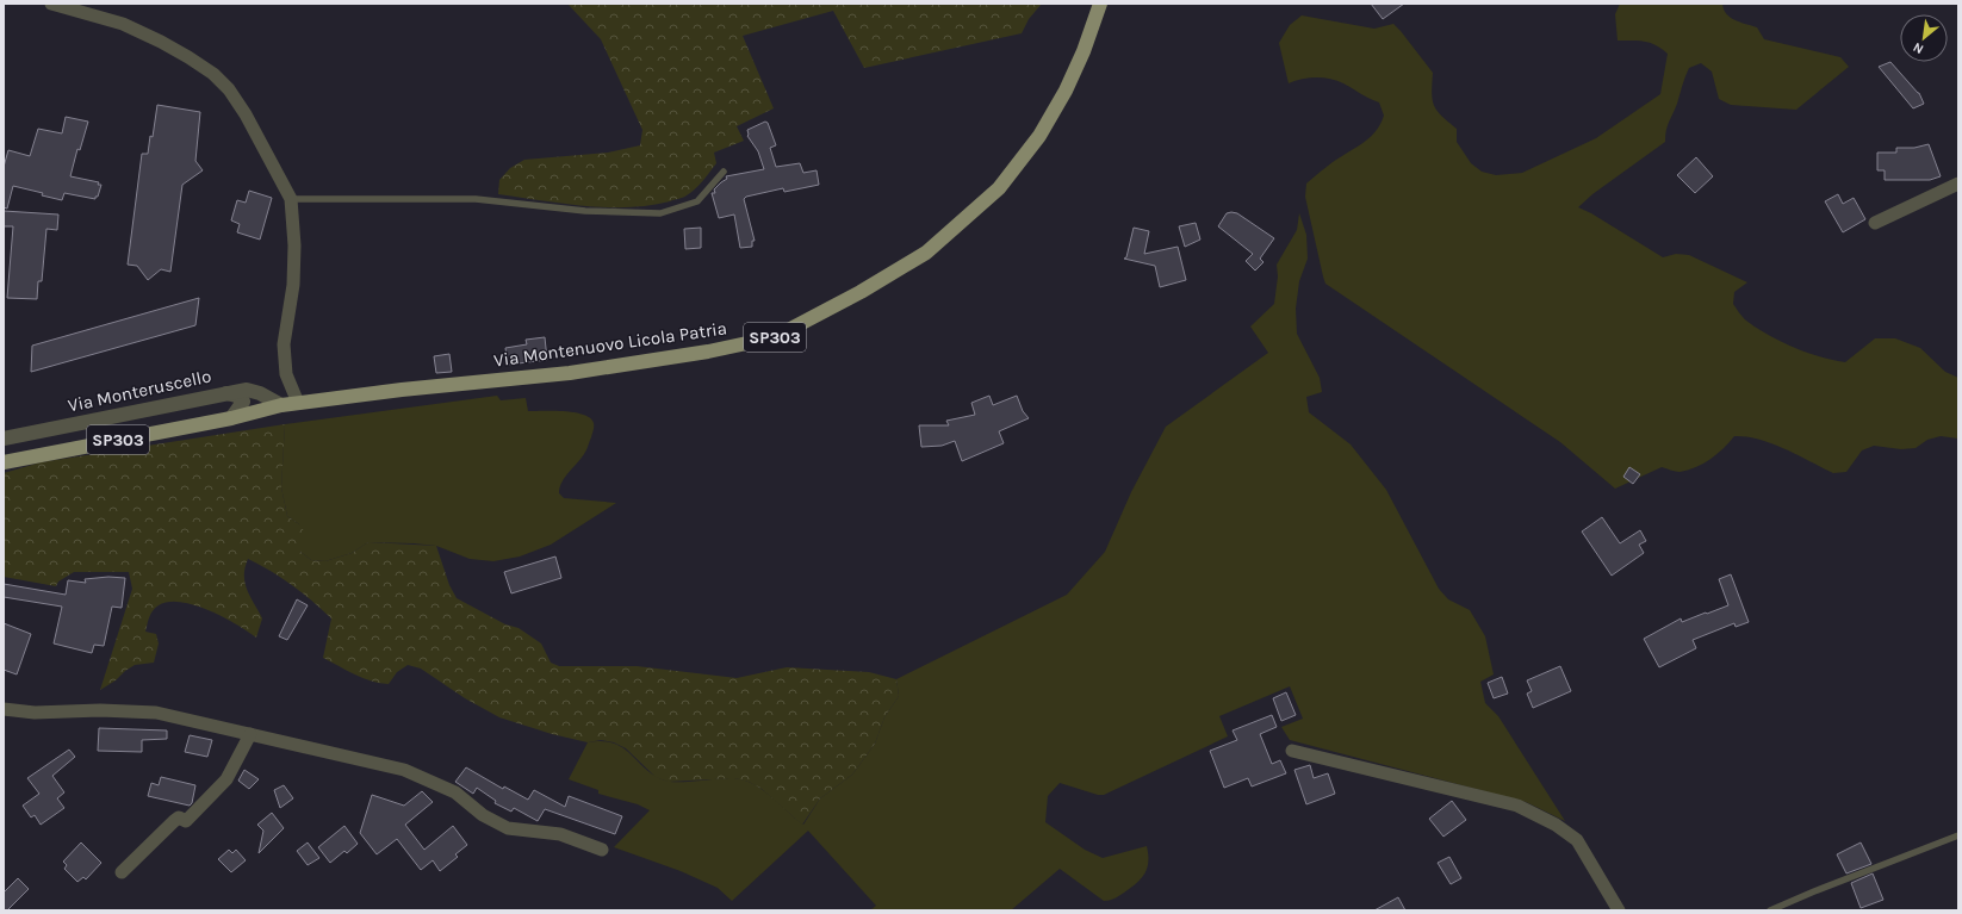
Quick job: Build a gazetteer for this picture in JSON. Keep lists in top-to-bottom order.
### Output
{
  "streets": {
    "main road": ["SP303", "Via Montenuovo Licola Patria"],
    "street": ["Via Monteruscello"]
  },
  "crossings": [
    ["Via Montenuovo Licola Patria", "Via Monteruscello"]
  ],
  "north": "bottom left"
}
